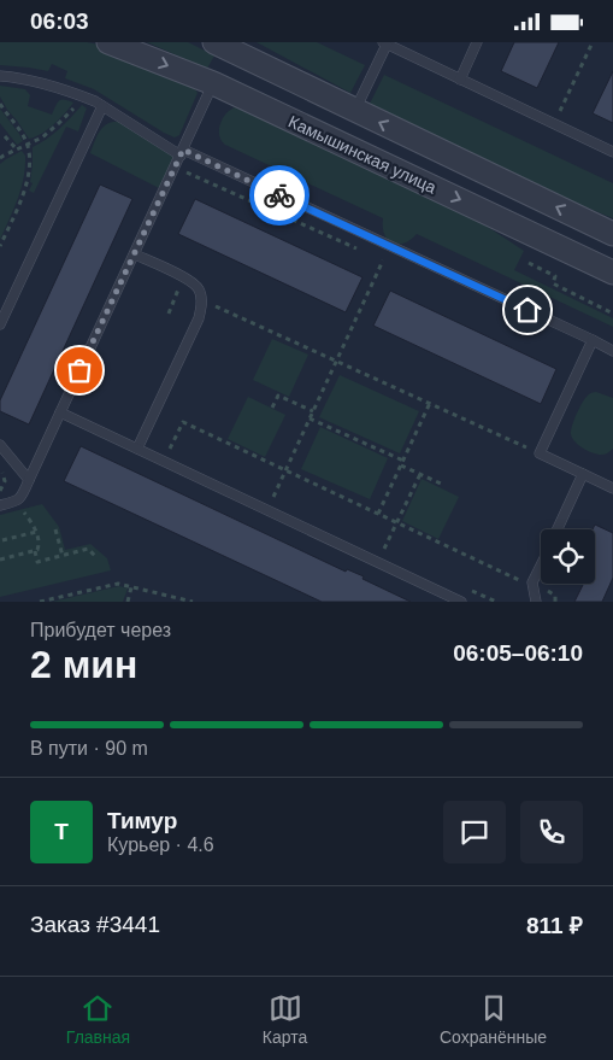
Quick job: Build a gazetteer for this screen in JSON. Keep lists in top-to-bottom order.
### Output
{
  "streets": {
    "street": ["Камышинская улица"]
  },
  "page": {
    "status": "06:03",
    "heading": ["2 мин", "Прибудет через", "06:05–06:10"],
    "panel": [
      "Тимур",
      "Курьер · 4.6",
      "Заказ #3441",
      "811 ₽"
    ],
    "bar": "В пути · 90 m",
    "round": "Т",
    "tabs": ["Главная", "Карта", "Сохранённые"]
  }
}
